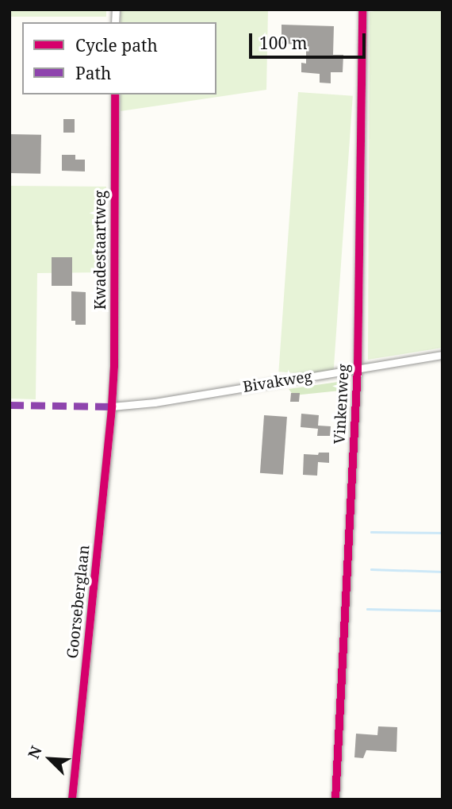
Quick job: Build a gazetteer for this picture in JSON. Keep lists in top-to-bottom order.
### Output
{
  "streets": {
    "street": [
      "Kwadestaartweg",
      "Bivakweg",
      "Vinkenweg",
      "Goorseberglaan"
    ]
  },
  "crossings": [
    ["Kwadestaartweg", "Bivakweg"],
    ["Kwadestaartweg", "Goorseberglaan"],
    ["Bivakweg", "Vinkenweg"],
    ["Bivakweg", "Goorseberglaan"]
  ],
  "legend": ["Cycle path", "Path"],
  "scale_bar": "100 m",
  "north": "top left"
}
